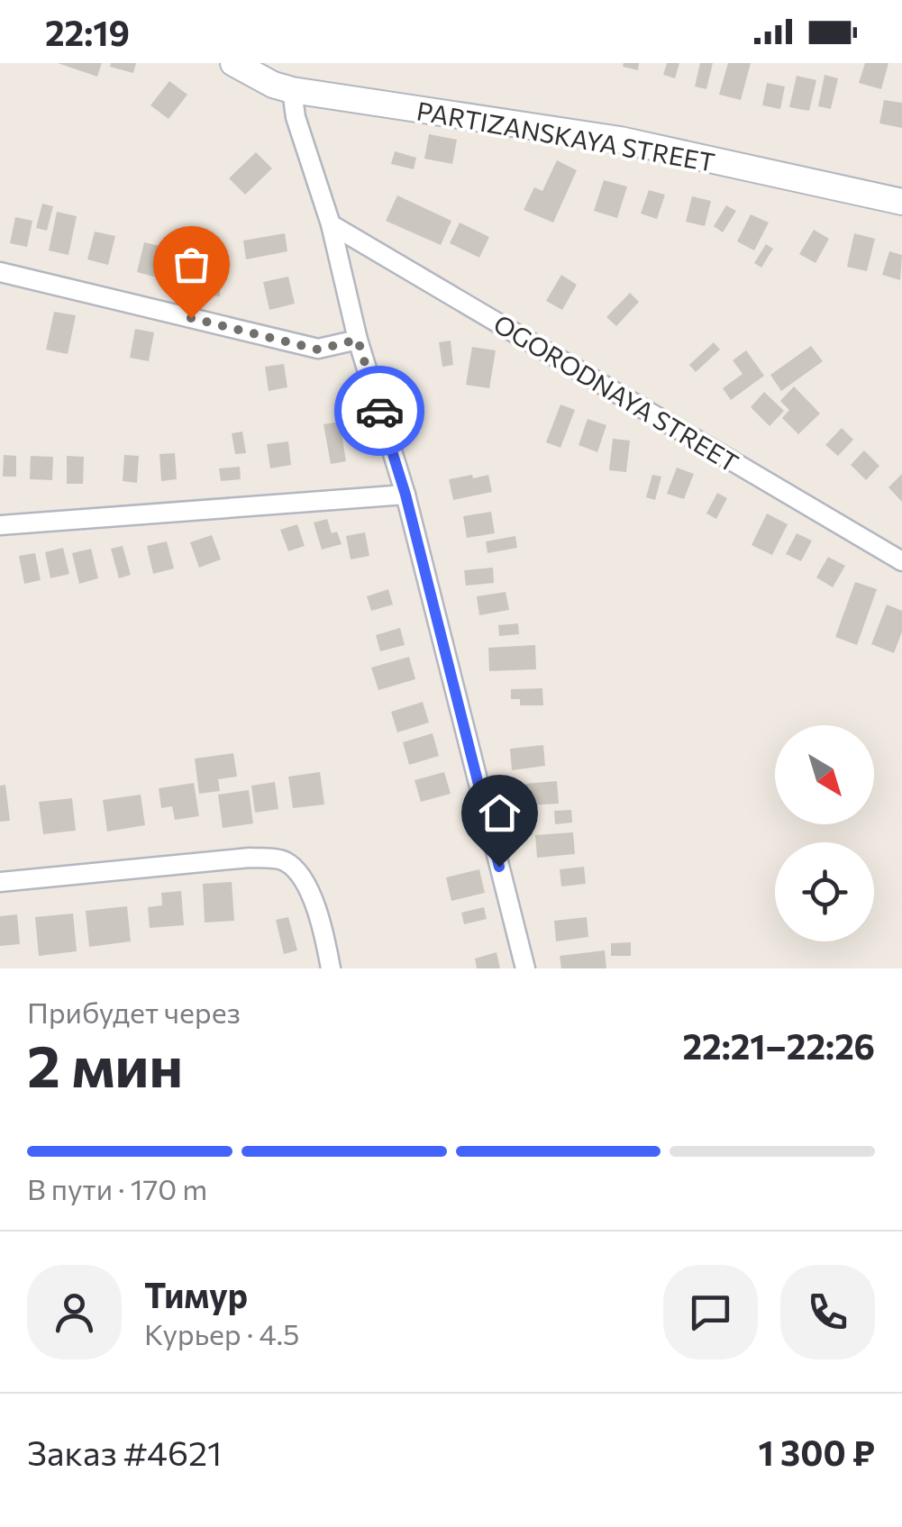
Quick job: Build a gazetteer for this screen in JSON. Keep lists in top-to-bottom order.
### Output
{
  "streets": {
    "street": ["PARTIZANSKAYA STREET", "OGORODNAYA STREET"]
  },
  "north": "bottom right",
  "page": {
    "status": "22:19",
    "heading": ["2 мин", "Прибудет через", "22:21–22:26"],
    "panel": [
      "Тимур",
      "Курьер · 4.5",
      "Заказ #4621",
      "1 300 ₽"
    ],
    "bar": "В пути · 170 m"
  }
}
